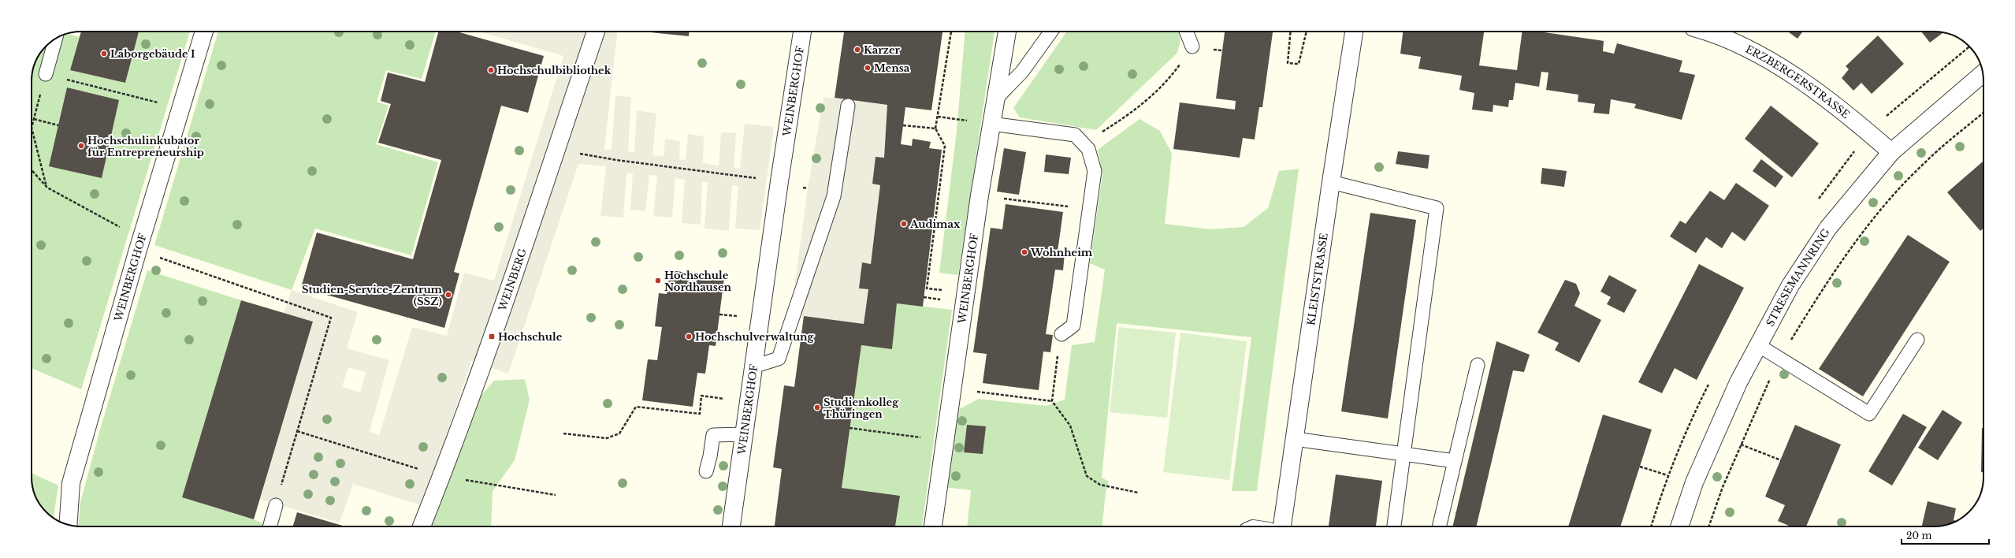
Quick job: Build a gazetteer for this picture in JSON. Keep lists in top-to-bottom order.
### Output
{
  "streets": {
    "street": [
      "ERZBERGERSTRASSE",
      "WEINBERGHOF",
      "STRESEMANNRING",
      "KLEISTSTRASSE",
      "WEINBERG"
    ]
  },
  "crossings": [
    ["ERZBERGERSTRASSE", "STRESEMANNRING"]
  ],
  "places": {
    "other": [
      "Karzer",
      "Laborgebäude I",
      "Mensa",
      "Hochschulbibliothek",
      "Hochschulinkubator für Entrepreneurship",
      "Audimax",
      "Wohnheim",
      "Hochschule Nordhausen",
      "Studien-Service-Zentrum (SSZ)",
      "Hochschulverwaltung",
      "Studienkolleg Thüringen"
    ],
    "transit": ["Hochschule"]
  },
  "scale_bar": "20 m"
}
